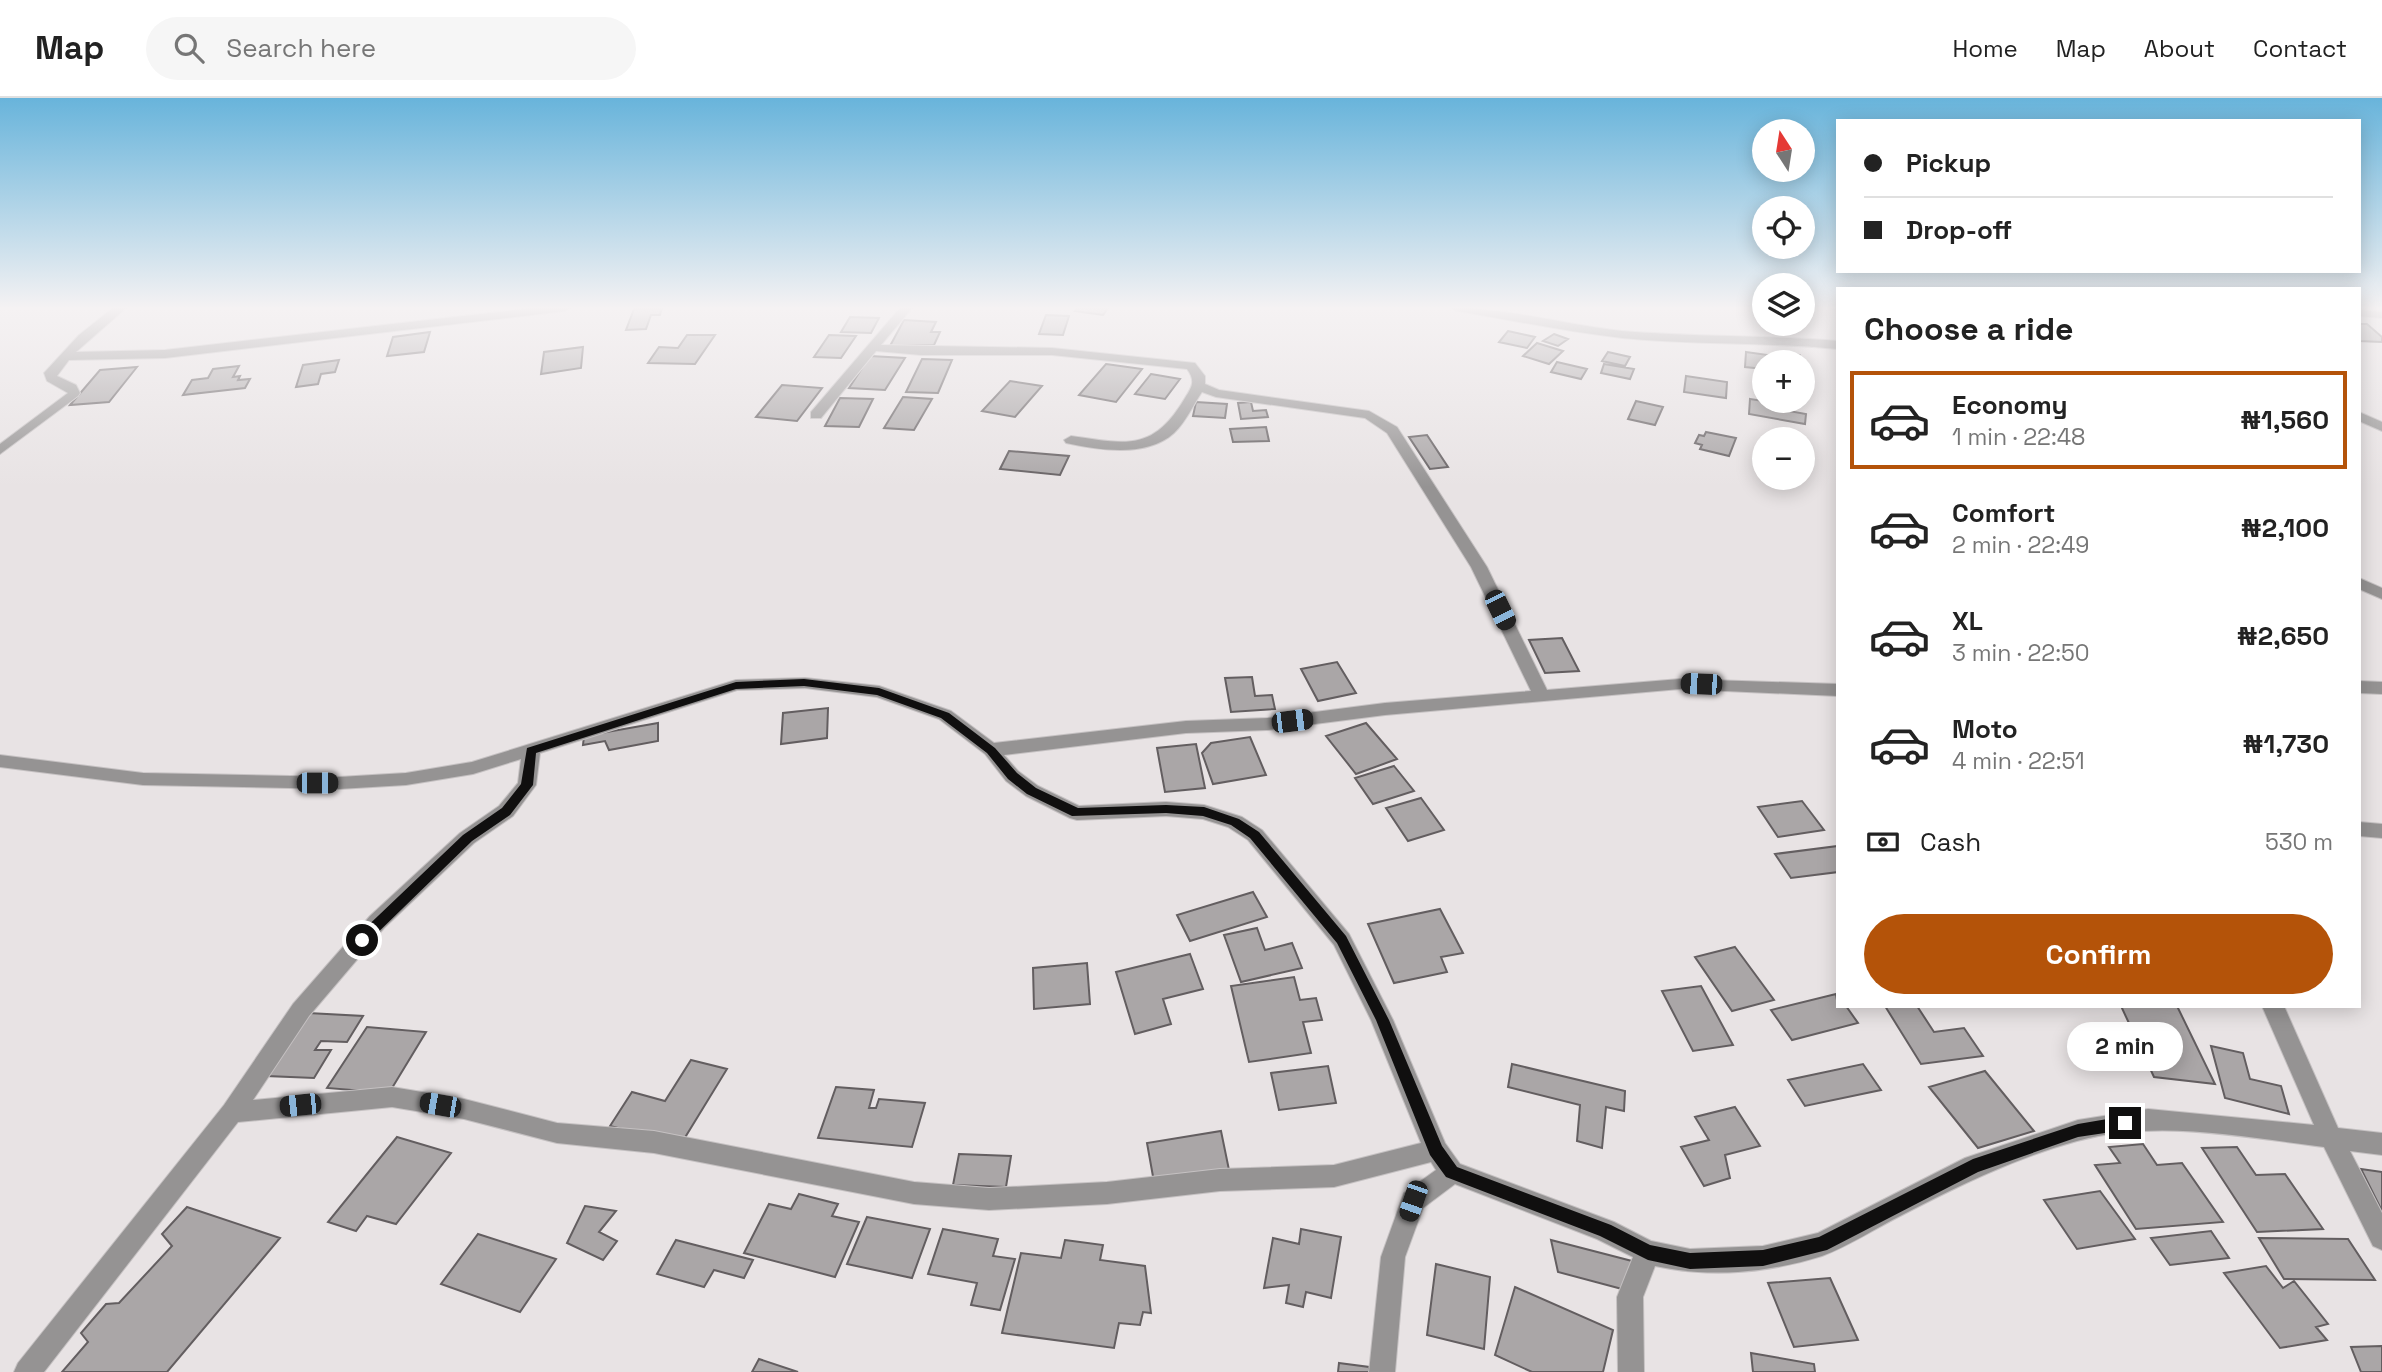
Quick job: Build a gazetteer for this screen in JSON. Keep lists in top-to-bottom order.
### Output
{
  "north": "top",
  "page": {
    "header": "Map",
    "search": "Search here",
    "nav": [
      "Home",
      "Map",
      "About",
      "Contact"
    ],
    "map_buttons": ["+", "−"],
    "banner": ["Pickup", "Drop-off"],
    "heading": "Choose a ride",
    "list": [
      {
        "name": "Economy",
        "note": "1 min · 22:48",
        "value": "₦1,560"
      },
      {
        "name": "Comfort",
        "note": "2 min · 22:49",
        "value": "₦2,100"
      },
      {
        "name": "XL",
        "note": "3 min · 22:50",
        "value": "₦2,650"
      },
      {
        "name": "Moto",
        "note": "4 min · 22:51",
        "value": "₦1,730"
      }
    ],
    "pay": ["Cash", "530 m"],
    "buttons": "Confirm",
    "bubble": "2 min"
  }
}
